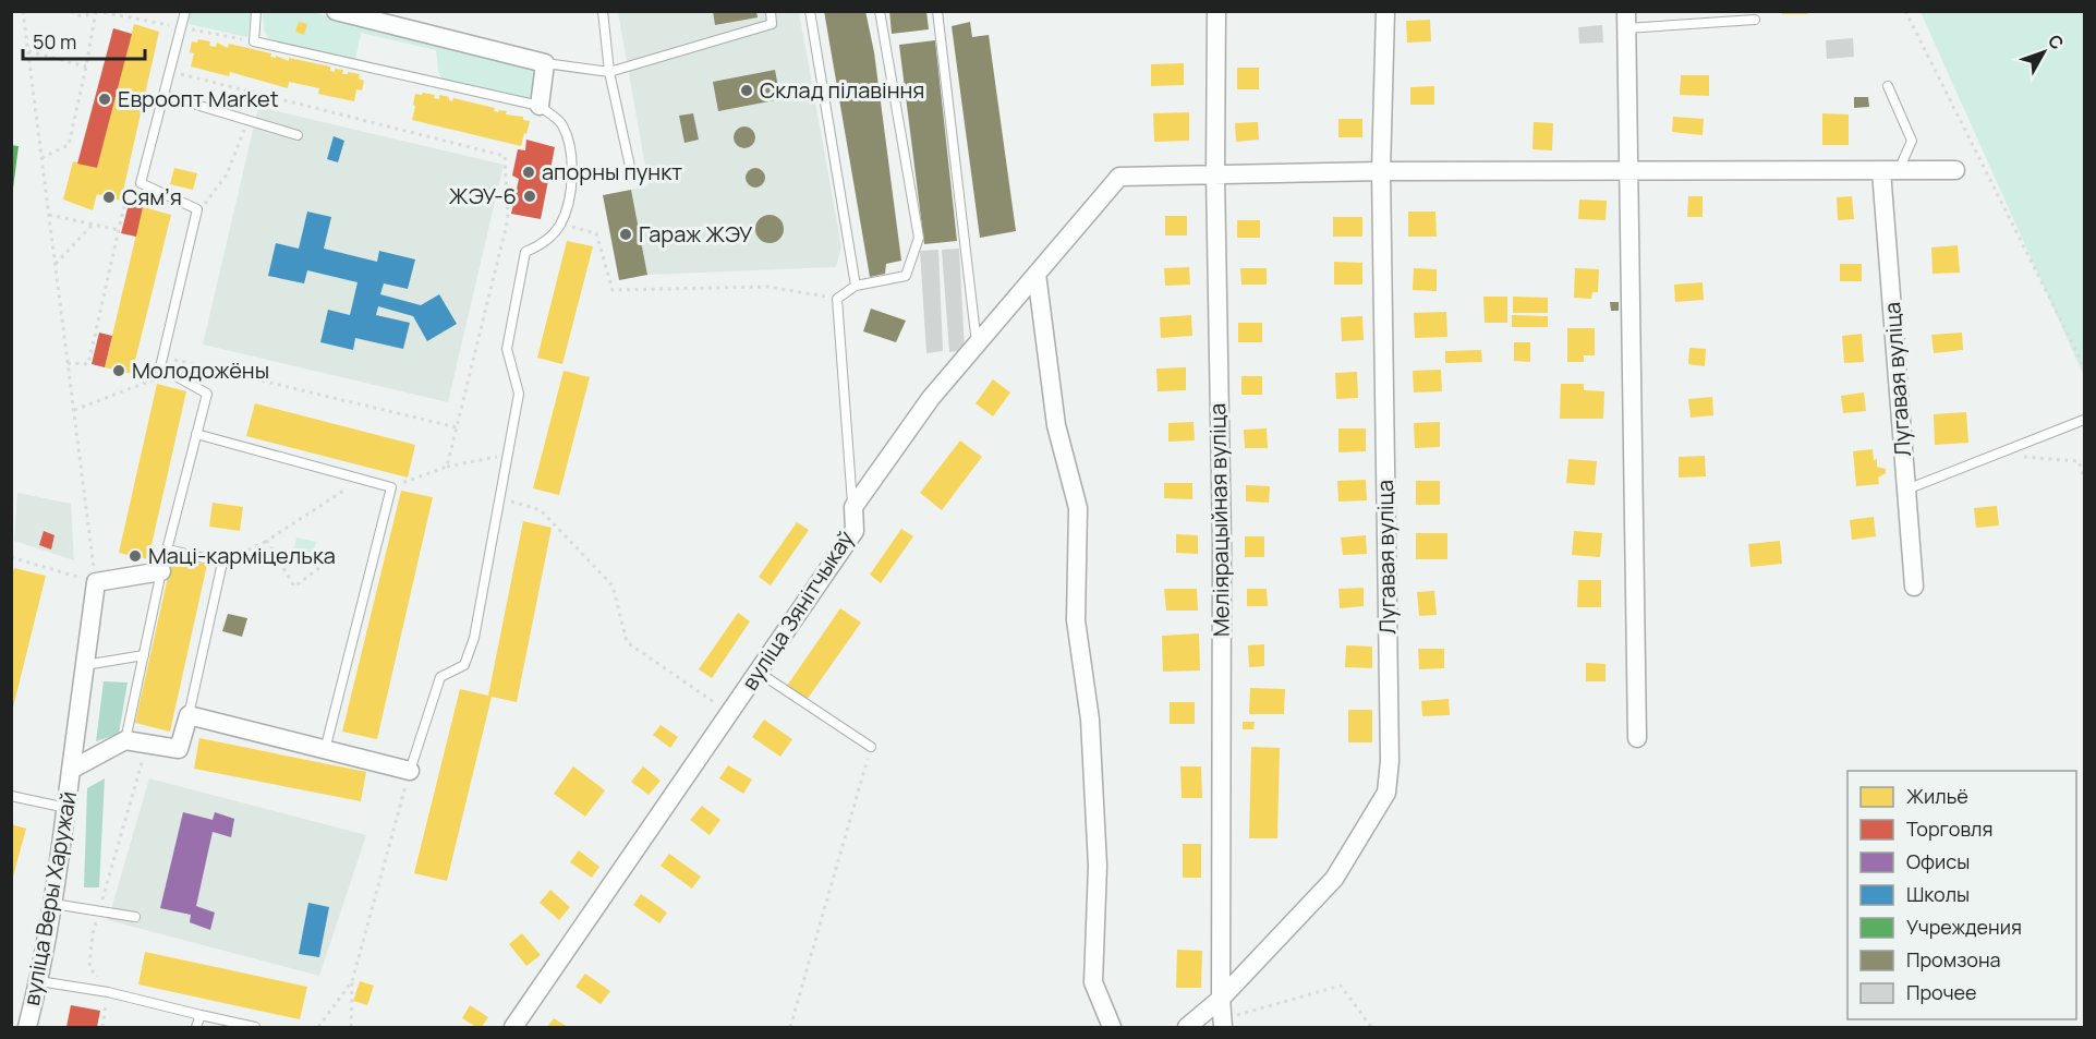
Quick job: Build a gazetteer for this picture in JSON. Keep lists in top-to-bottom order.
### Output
{
  "streets": {
    "street": [
      "Лугавая вуліца",
      "Меліярацыйная вуліца",
      "вуліца Зянітчыкаў",
      "вуліца Веры Харужай"
    ]
  },
  "crossings": [
    ["Лугавая вуліца", "Меліярацыйная вуліца"],
    ["Меліярацыйная вуліца", "вуліца Зянітчыкаў"]
  ],
  "places": [
    "Склад пілавіння",
    "Евроопт Market",
    "апорны пункт",
    "ЖЭУ-6",
    "Сямʼя",
    "Гараж ЖЭУ",
    "Молодожёны",
    "Маці-карміцелька"
  ],
  "legend": [
    "Жильё",
    "Торговля",
    "Офисы",
    "Школы",
    "Учреждения",
    "Промзона",
    "Прочее"
  ],
  "scale_bar": "50 m",
  "north": "top right"
}
